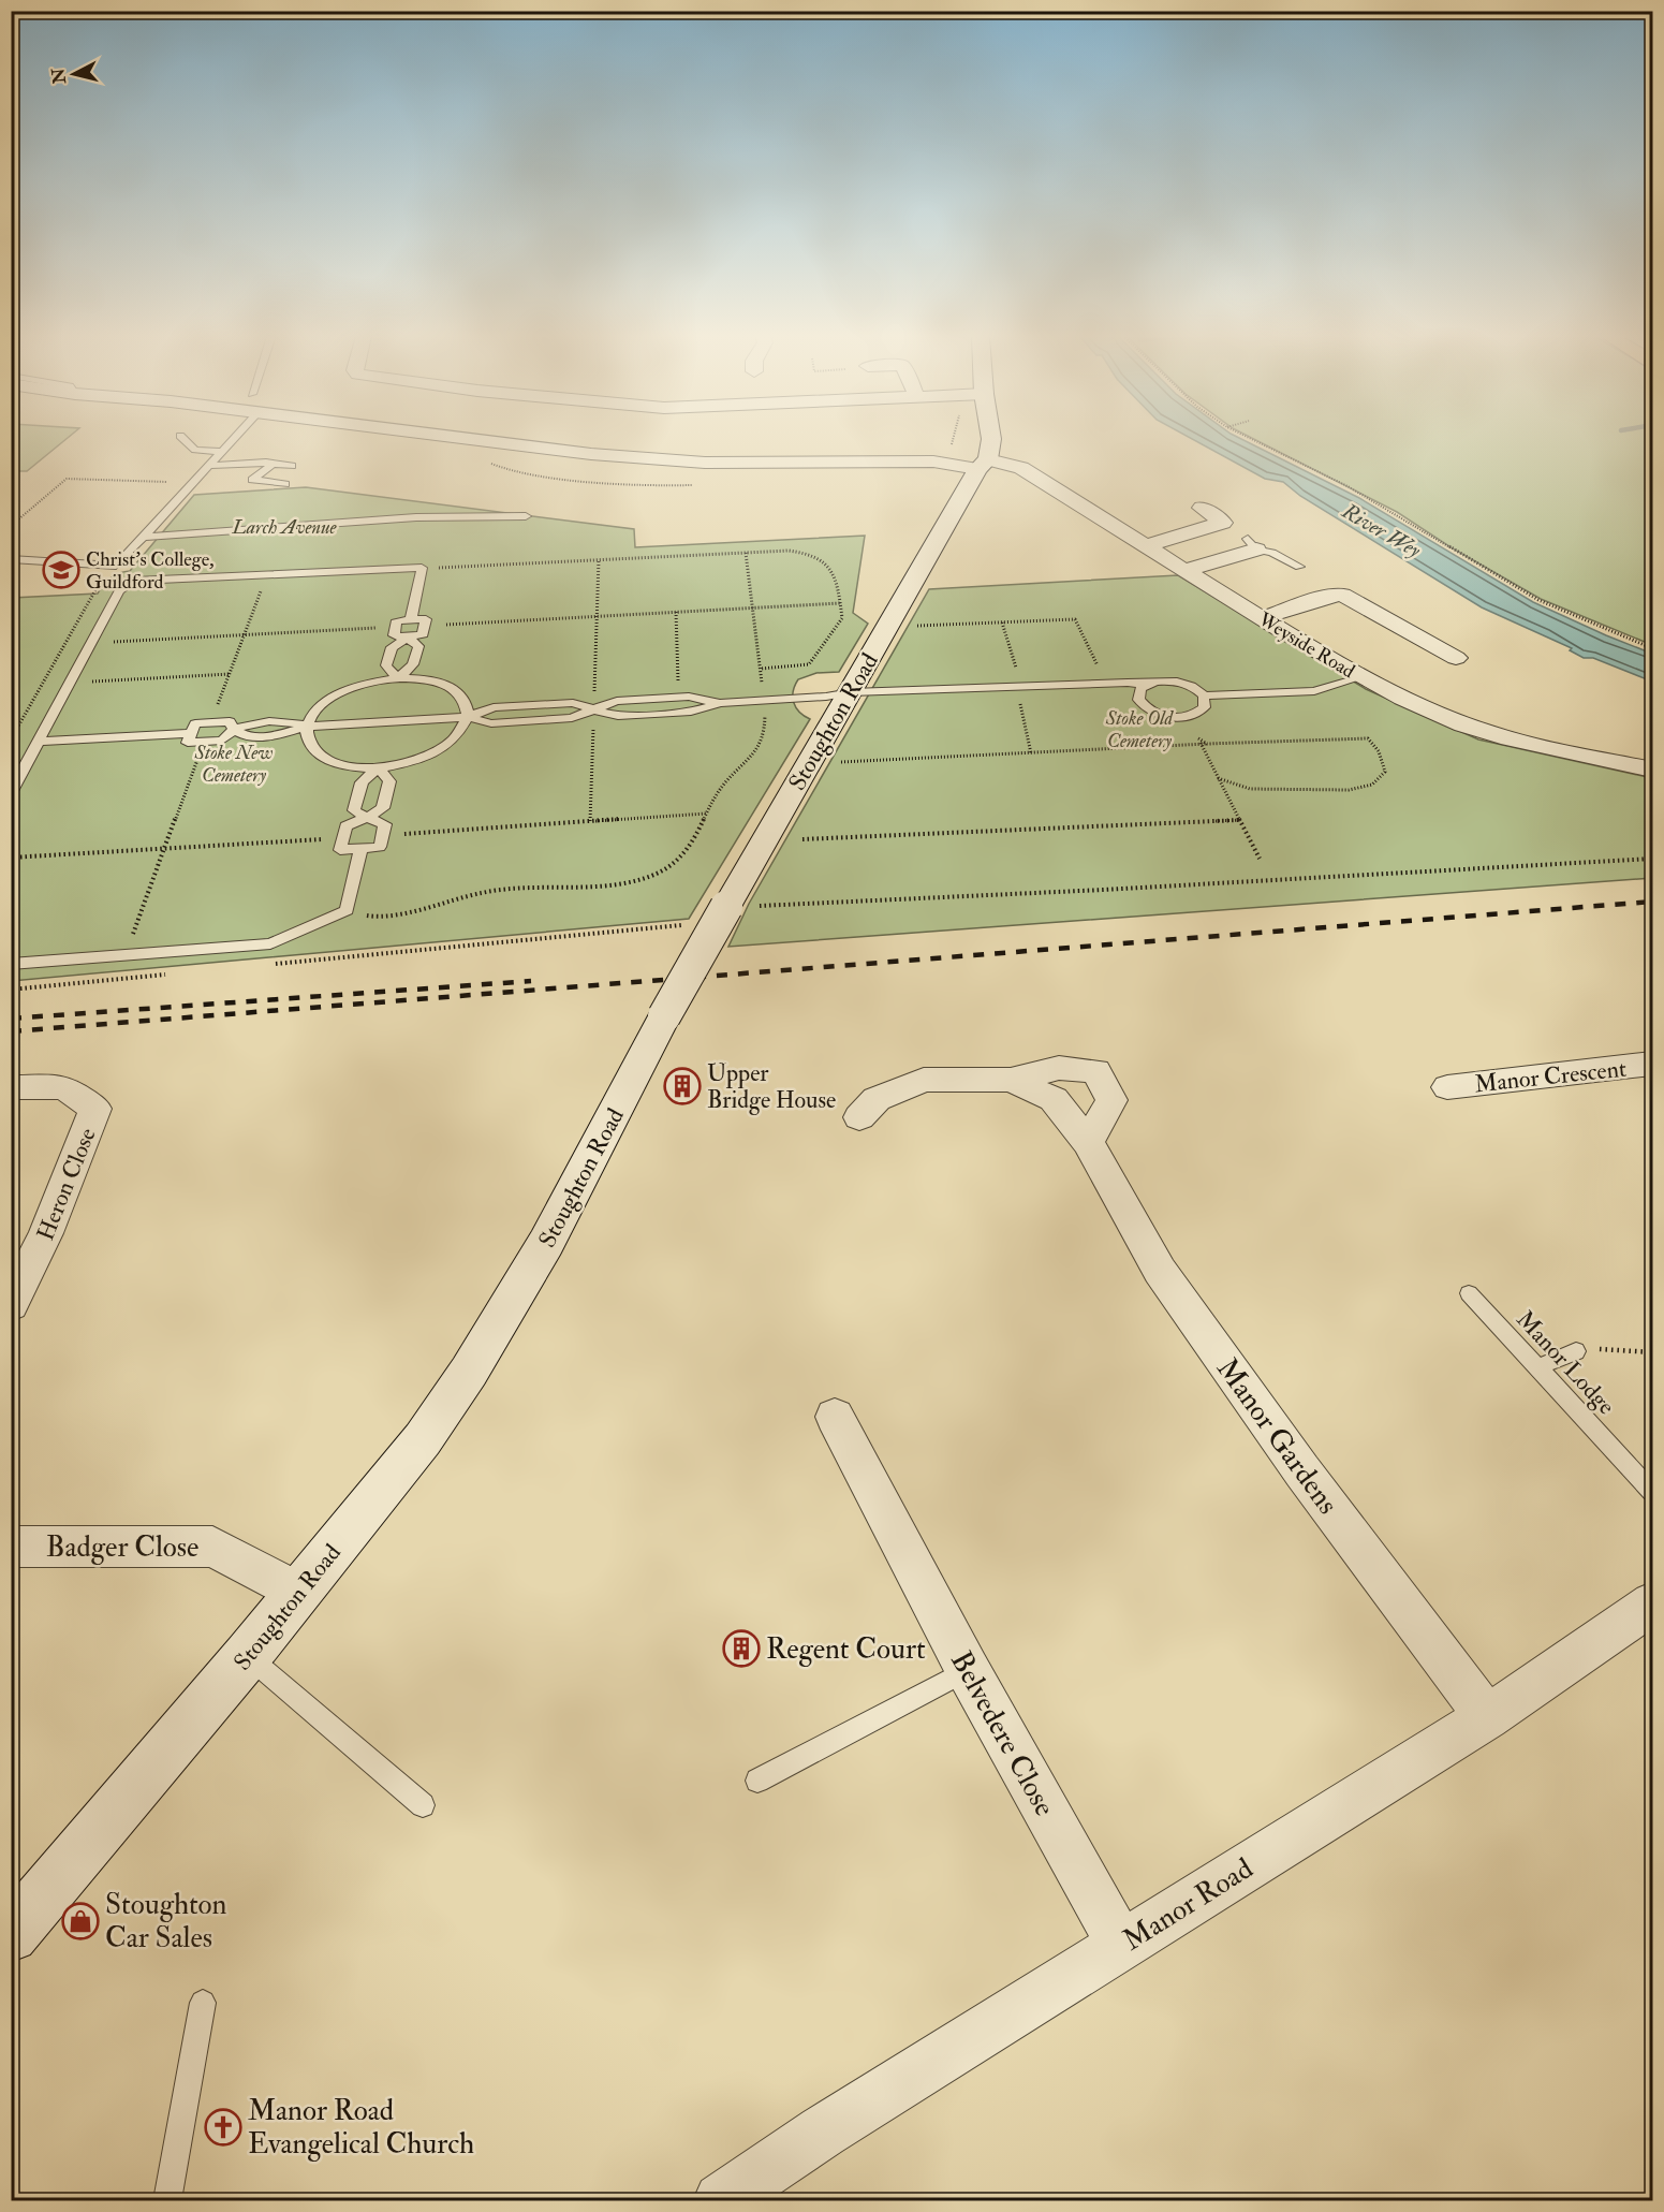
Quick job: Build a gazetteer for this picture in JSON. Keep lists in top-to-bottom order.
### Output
{
  "streets": {
    "street": [
      "Weyside Road",
      "Stoughton Road",
      "Manor Crescent",
      "Heron Close",
      "Manor Gardens",
      "Badger Close",
      "Belvedere Close",
      "Manor Road"
    ],
    "lane": ["Manor Lodge"]
  },
  "crossings": [
    ["Weyside Road", "Stoughton Road"],
    ["Stoughton Road", "Badger Close"],
    ["Manor Gardens", "Manor Road"],
    ["Belvedere Close", "Manor Road"]
  ],
  "water": ["River Wey"],
  "parks": ["Larch Avenue", "Stoke Old Cemetery", "Stoke New Cemetery"],
  "places": {
    "school or university": ["Christ's College, Guildford"],
    "building": ["Upper Bridge House", "Regent Court"],
    "shop": ["Stoughton Car Sales"],
    "church": ["Manor Road Evangelical Church"]
  },
  "north": "left"
}
